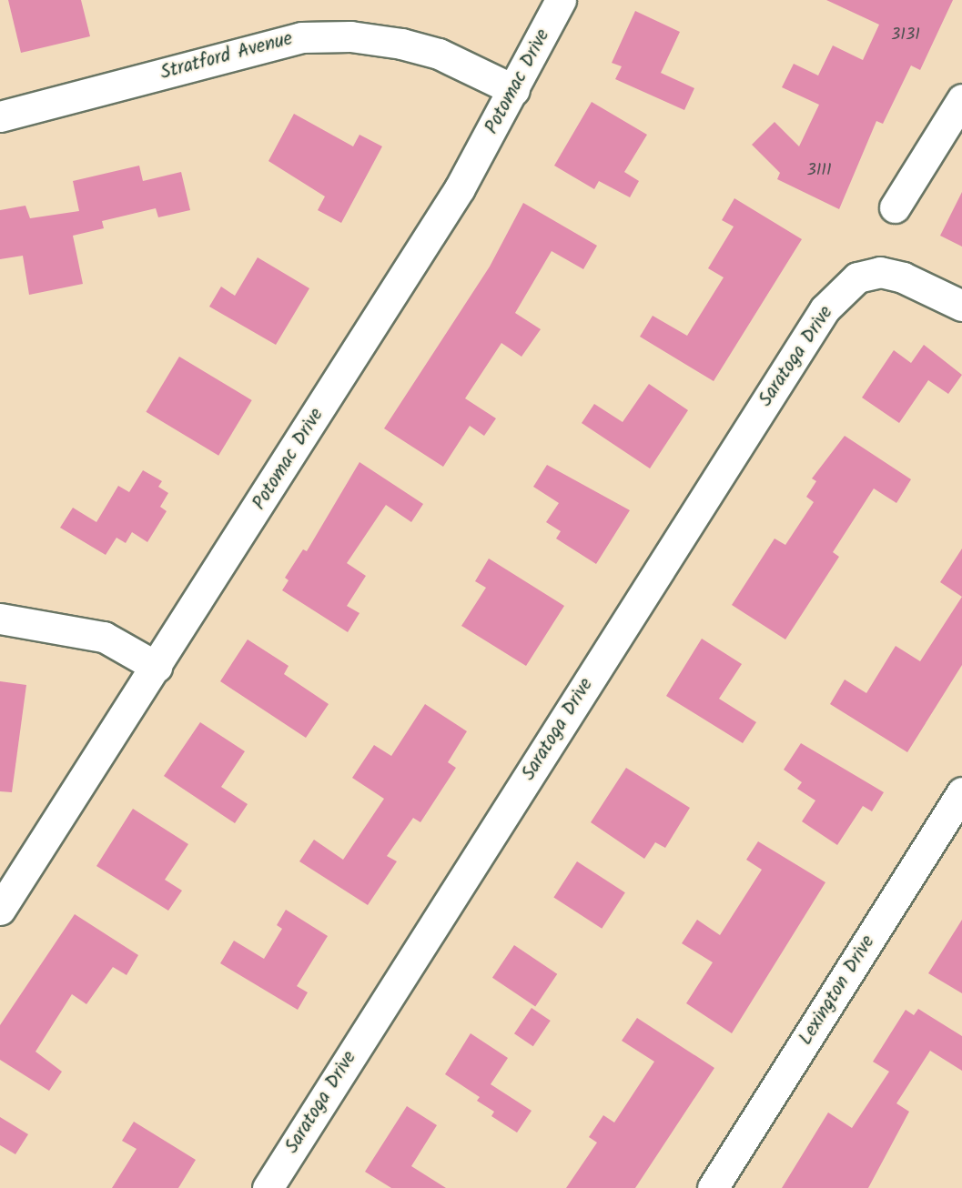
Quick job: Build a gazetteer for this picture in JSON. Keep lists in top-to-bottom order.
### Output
{
  "streets": {
    "street": [
      "Stratford Avenue",
      "Potomac Drive",
      "Saratoga Drive",
      "Lexington Drive"
    ]
  },
  "crossings": [
    ["Stratford Avenue", "Potomac Drive"]
  ],
  "house_numbers": ["3131", "3111"]
}
